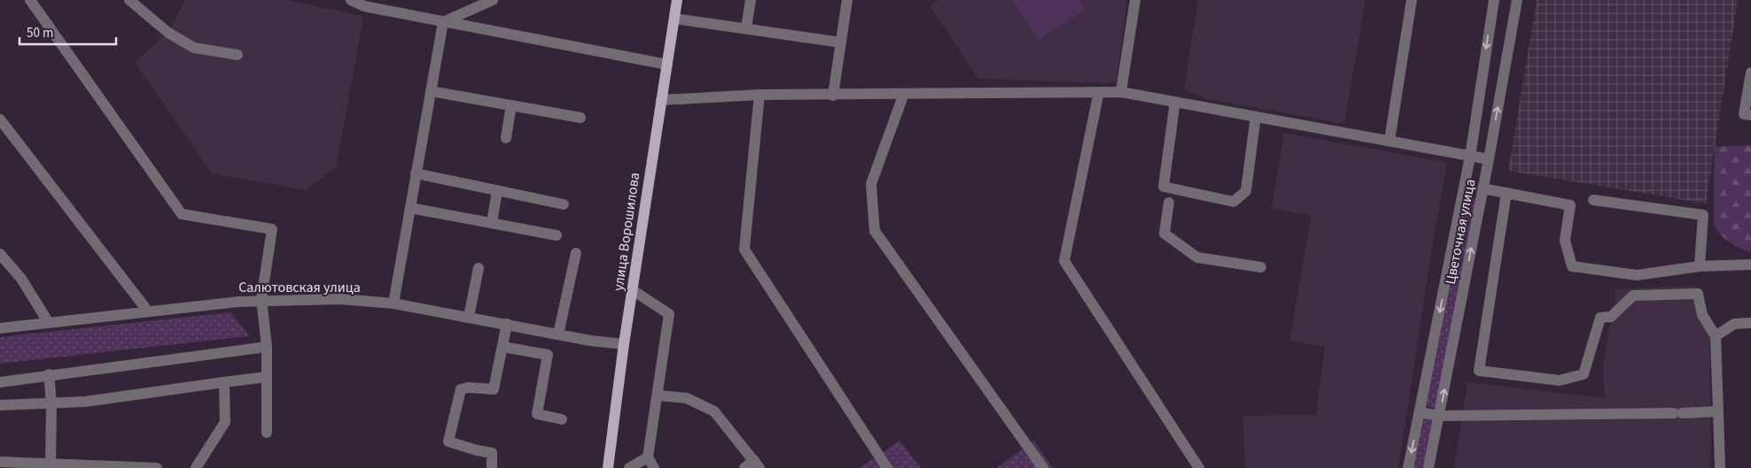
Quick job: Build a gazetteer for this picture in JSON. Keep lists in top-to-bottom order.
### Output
{
  "streets": {
    "main road": ["улица Ворошилова"],
    "street": ["Цветочная улица", "Салютовская улица"]
  },
  "crossings": [
    ["улица Ворошилова", "Салютовская улица"]
  ],
  "scale_bar": "50 m"
}
